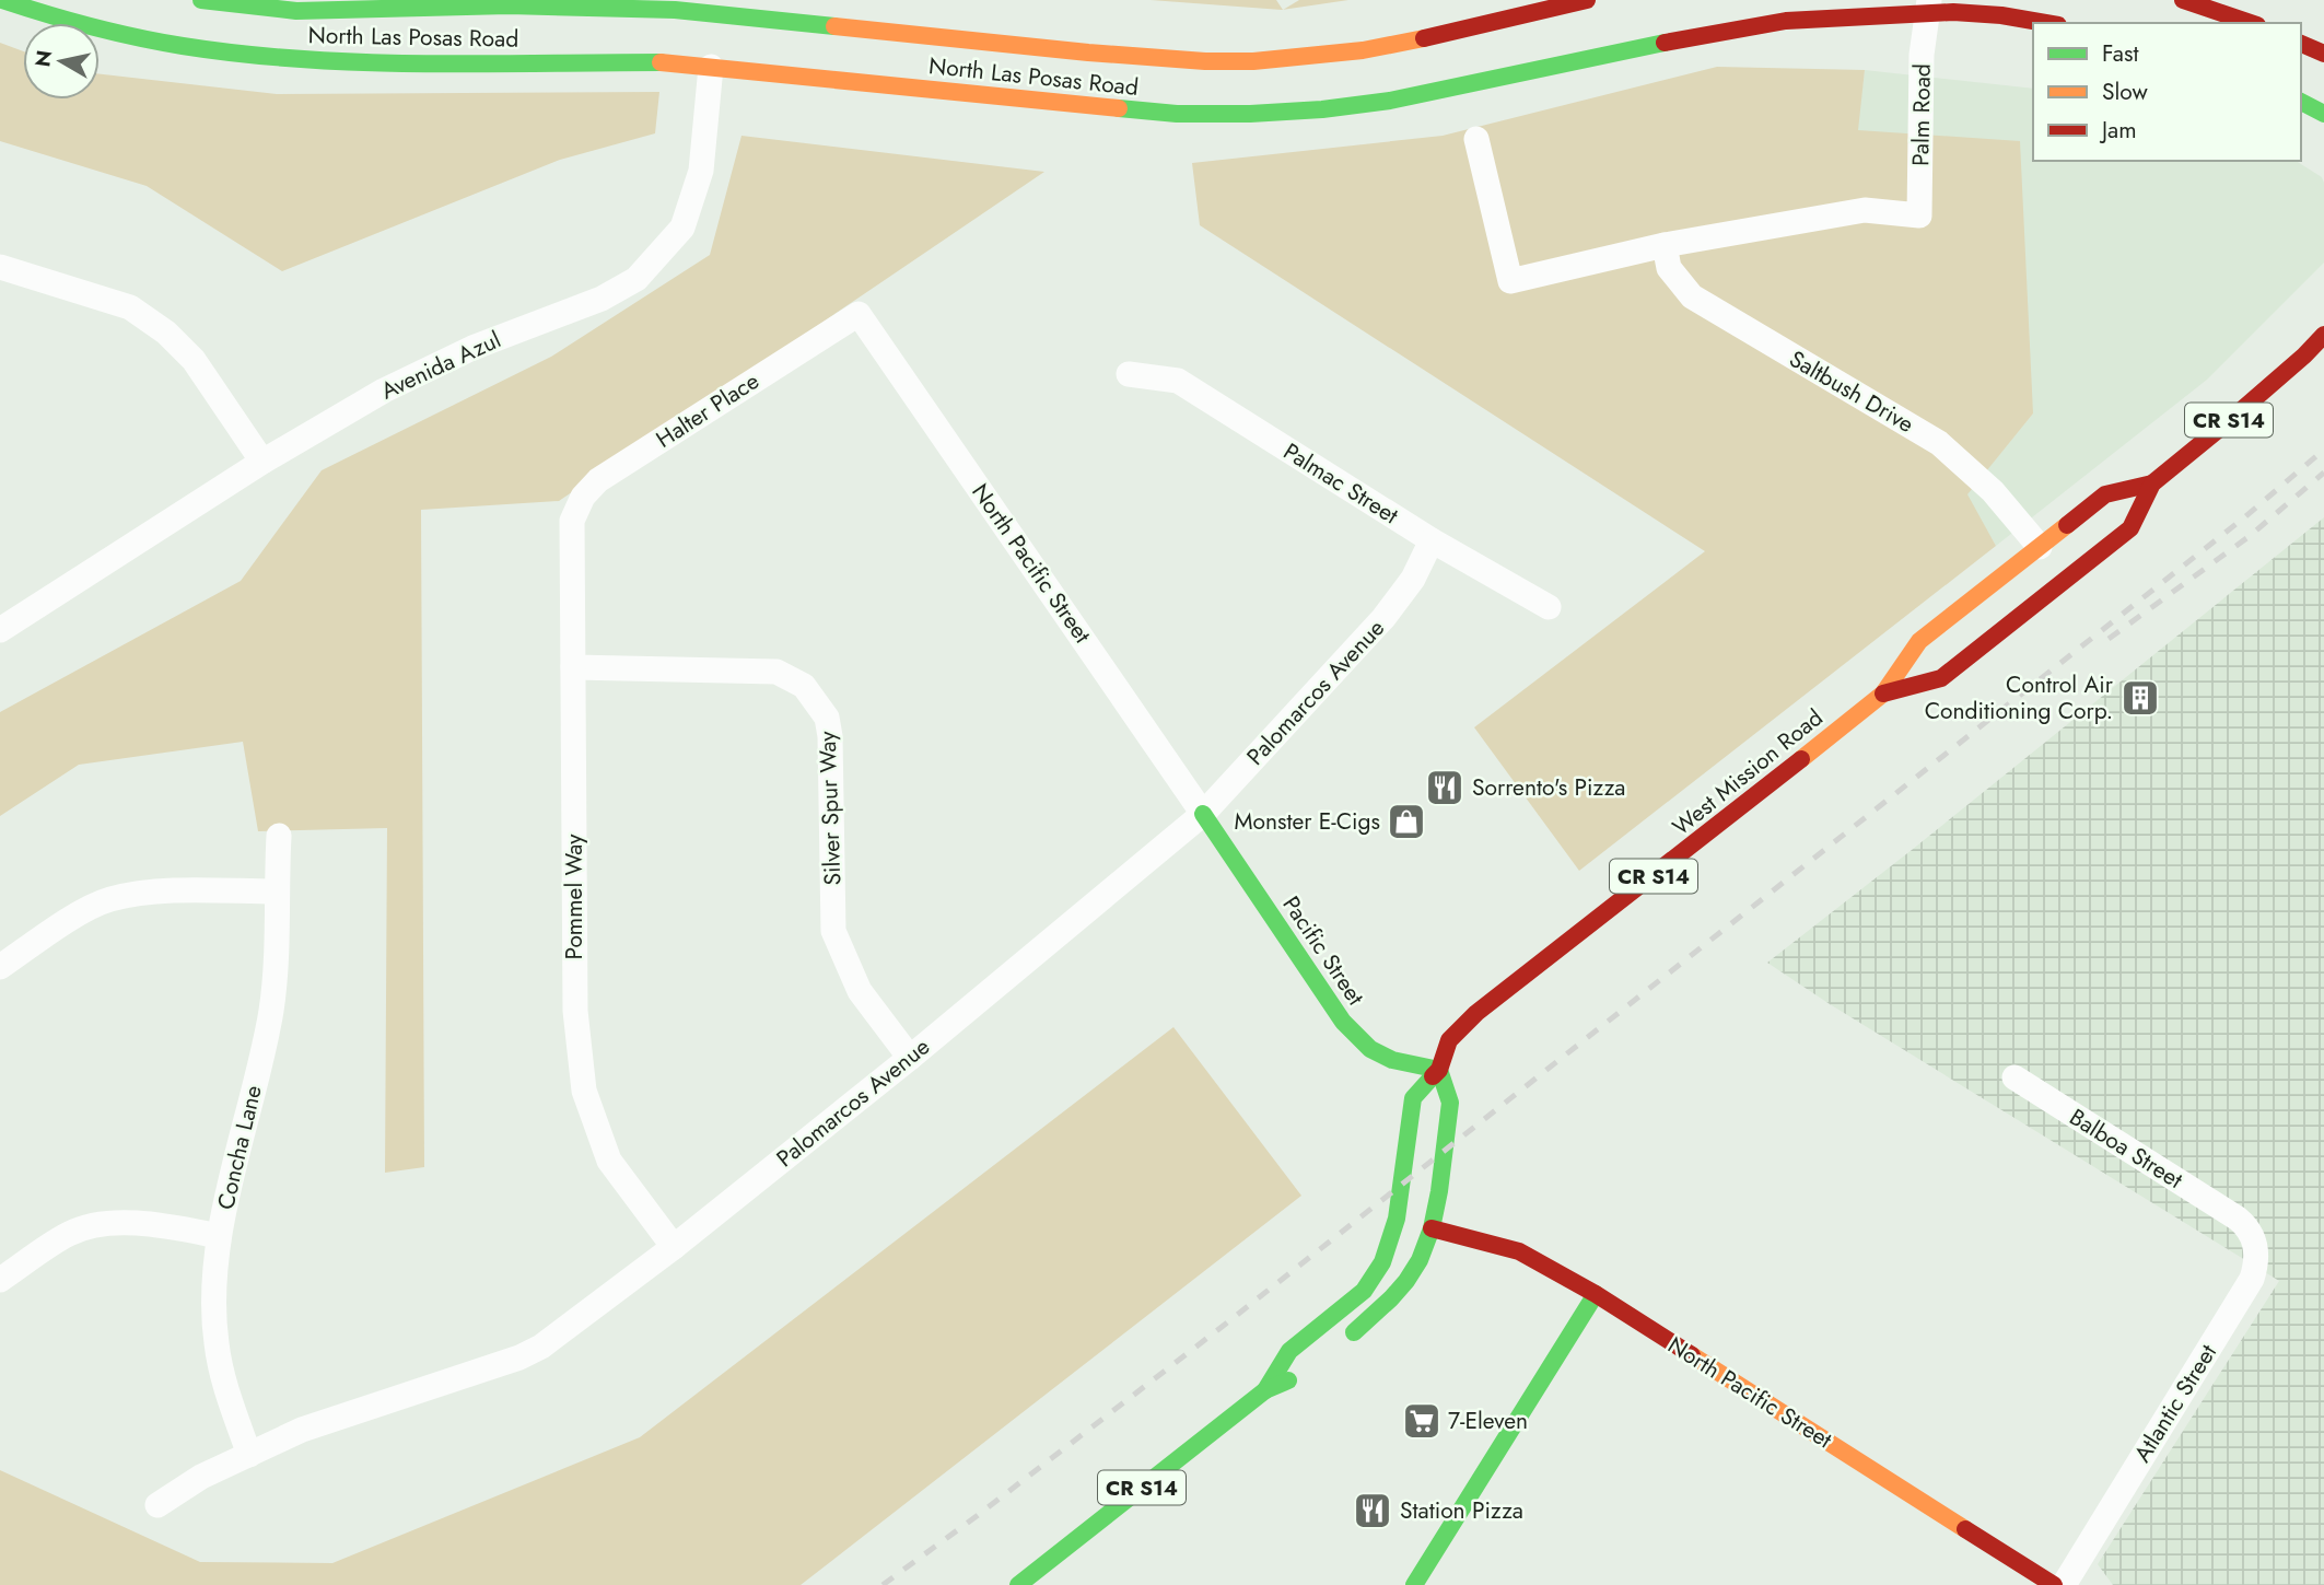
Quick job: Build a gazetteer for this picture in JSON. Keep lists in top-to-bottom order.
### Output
{
  "streets": {
    "main road": [
      "North Las Posas Road",
      "CR S14",
      "North Pacific Street",
      "West Mission Road",
      "Pacific Street"
    ],
    "street": [
      "Palm Road",
      "Avenida Azul",
      "Saltbush Drive",
      "Halter Place",
      "Palmac Street",
      "Palomarcos Avenue",
      "Silver Spur Way",
      "Pommel Way",
      "Concha Lane",
      "Balboa Street",
      "Atlantic Street"
    ]
  },
  "crossings": [
    ["North Las Posas Road", "Palm Road"],
    ["North Las Posas Road", "Avenida Azul"],
    ["Palm Road", "Saltbush Drive"],
    ["Saltbush Drive", "West Mission Road"],
    ["Halter Place", "North Pacific Street"],
    ["Halter Place", "Pommel Way"],
    ["Palmac Street", "Palomarcos Avenue"],
    ["North Pacific Street", "Palomarcos Avenue"],
    ["North Pacific Street", "Pacific Street"],
    ["Palomarcos Avenue", "Silver Spur Way"],
    ["Palomarcos Avenue", "Pommel Way"],
    ["Palomarcos Avenue", "Pacific Street"],
    ["Palomarcos Avenue", "Concha Lane"],
    ["West Mission Road", "Pacific Street"],
    ["Silver Spur Way", "Pommel Way"],
    ["Balboa Street", "Atlantic Street"]
  ],
  "places": {
    "building": ["Control Air Conditioning Corp."],
    "restaurant": ["Sorrento's Pizza", "Station Pizza"],
    "shop": ["Monster E-Cigs"],
    "supermarket": ["7-Eleven"]
  },
  "legend": ["Fast", "Slow", "Jam"],
  "north": "left"
}
